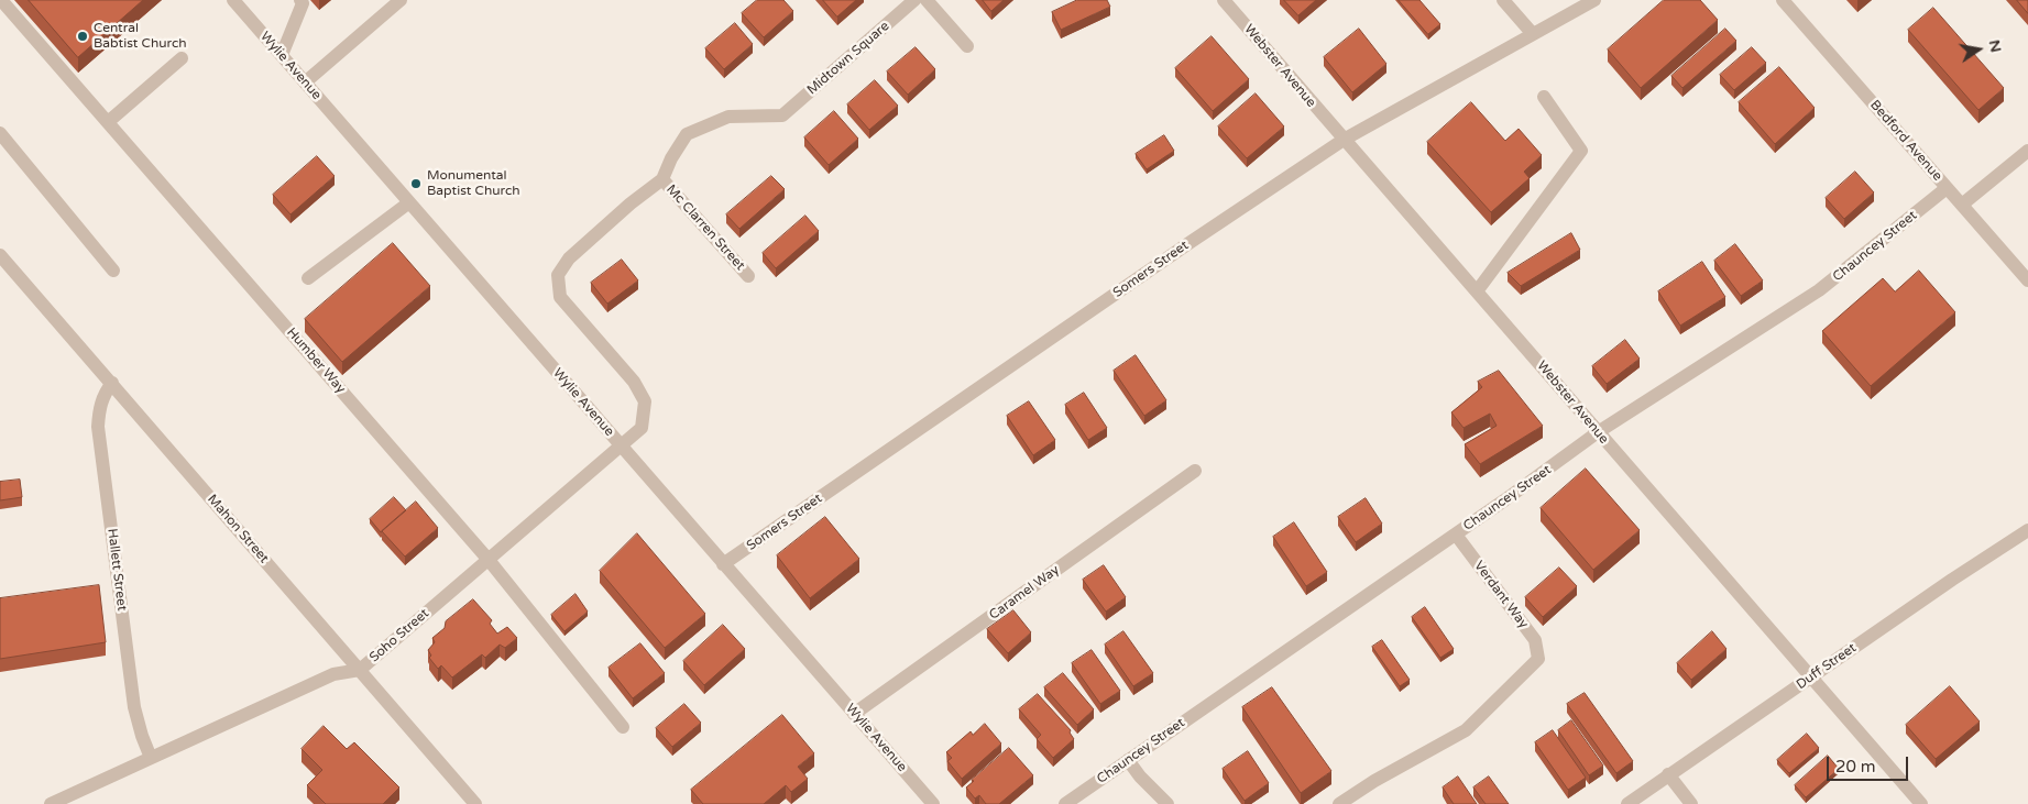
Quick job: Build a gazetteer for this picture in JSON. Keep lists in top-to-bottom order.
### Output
{
  "streets": {
    "street": [
      "Midtown Square",
      "Wylie Avenue",
      "Webster Avenue",
      "Bedford Avenue",
      "Mc Clarren Street",
      "Chauncey Street",
      "Somers Street",
      "Humber Way",
      "Mahon Street",
      "Hallett Street",
      "Caramel Way",
      "Verdant Way",
      "Soho Street",
      "Duff Street"
    ]
  },
  "crossings": [
    ["Midtown Square", "Mc Clarren Street"],
    ["Midtown Square", "Soho Street"],
    ["Wylie Avenue", "Somers Street"],
    ["Wylie Avenue", "Caramel Way"],
    ["Wylie Avenue", "Soho Street"],
    ["Webster Avenue", "Chauncey Street"],
    ["Webster Avenue", "Somers Street"],
    ["Webster Avenue", "Duff Street"],
    ["Bedford Avenue", "Chauncey Street"],
    ["Mc Clarren Street", "Soho Street"],
    ["Chauncey Street", "Verdant Way"],
    ["Humber Way", "Soho Street"],
    ["Mahon Street", "Hallett Street"],
    ["Mahon Street", "Soho Street"],
    ["Hallett Street", "Soho Street"]
  ],
  "places": ["Central Babtist Church", "Monumental Baptist Church"],
  "scale_bar": "20 m",
  "north": "right"
}
